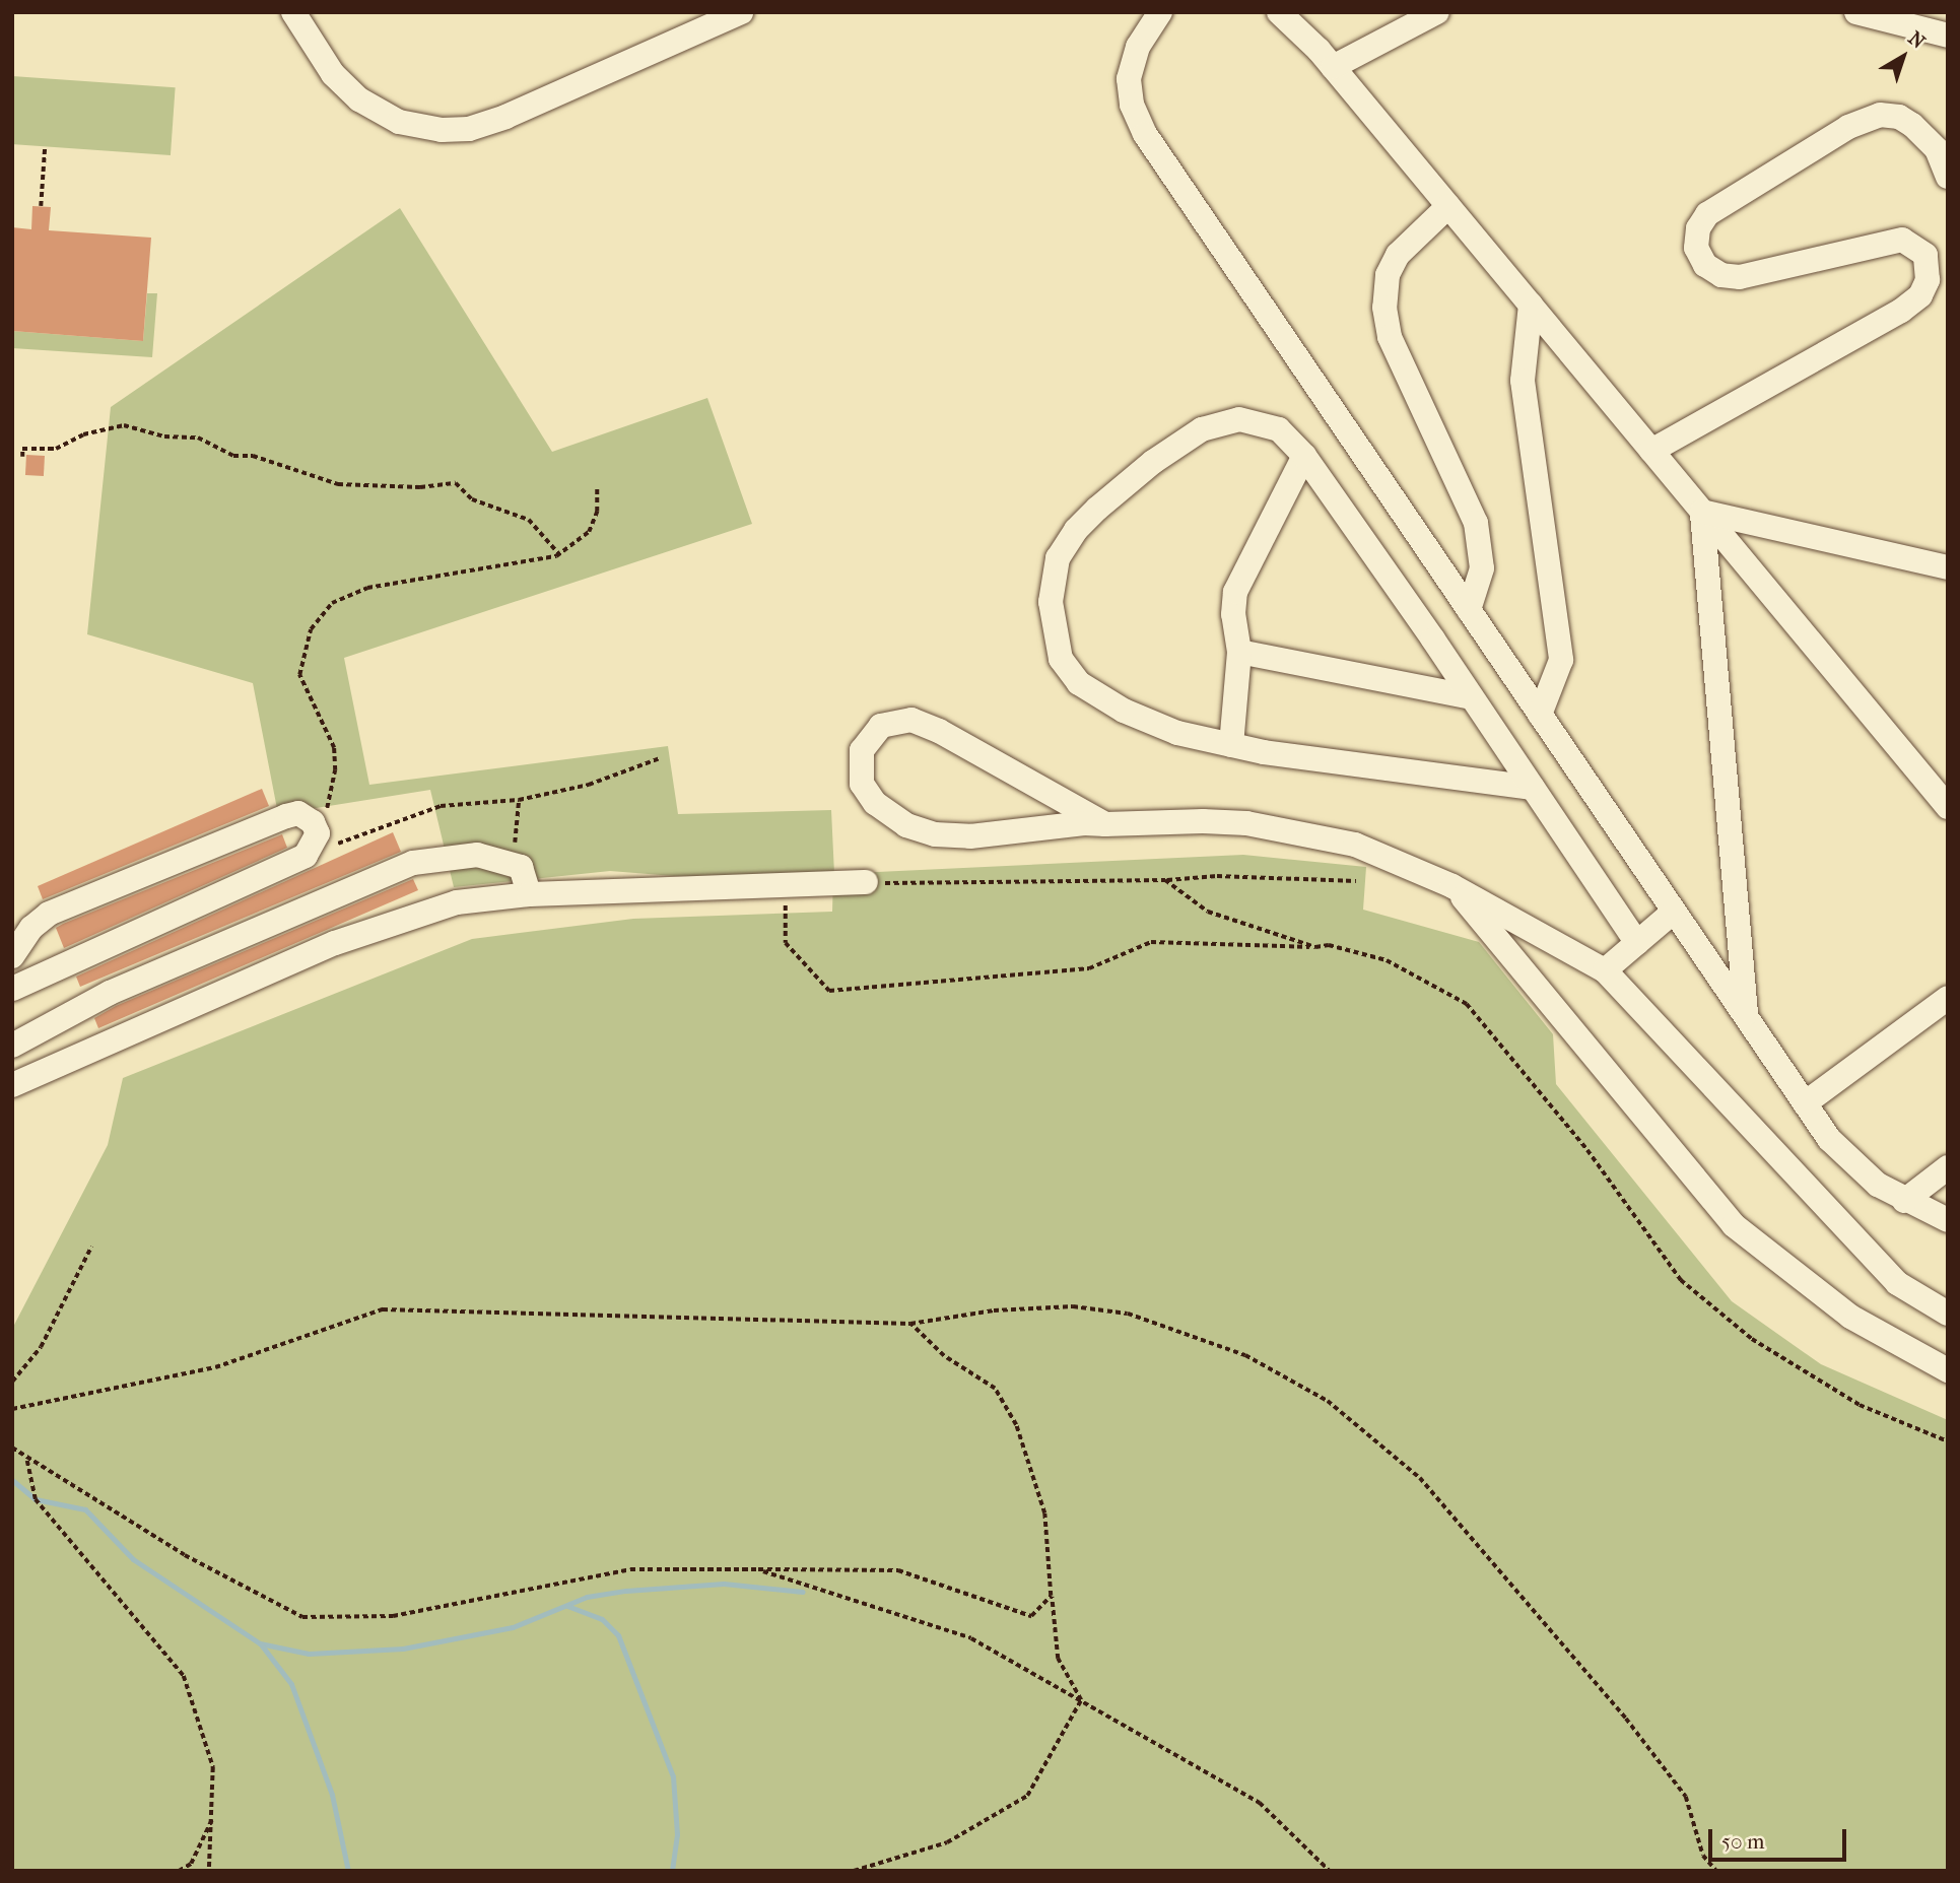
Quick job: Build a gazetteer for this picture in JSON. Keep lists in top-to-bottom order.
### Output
{
  "scale_bar": "50 m",
  "north": "top right"
}
